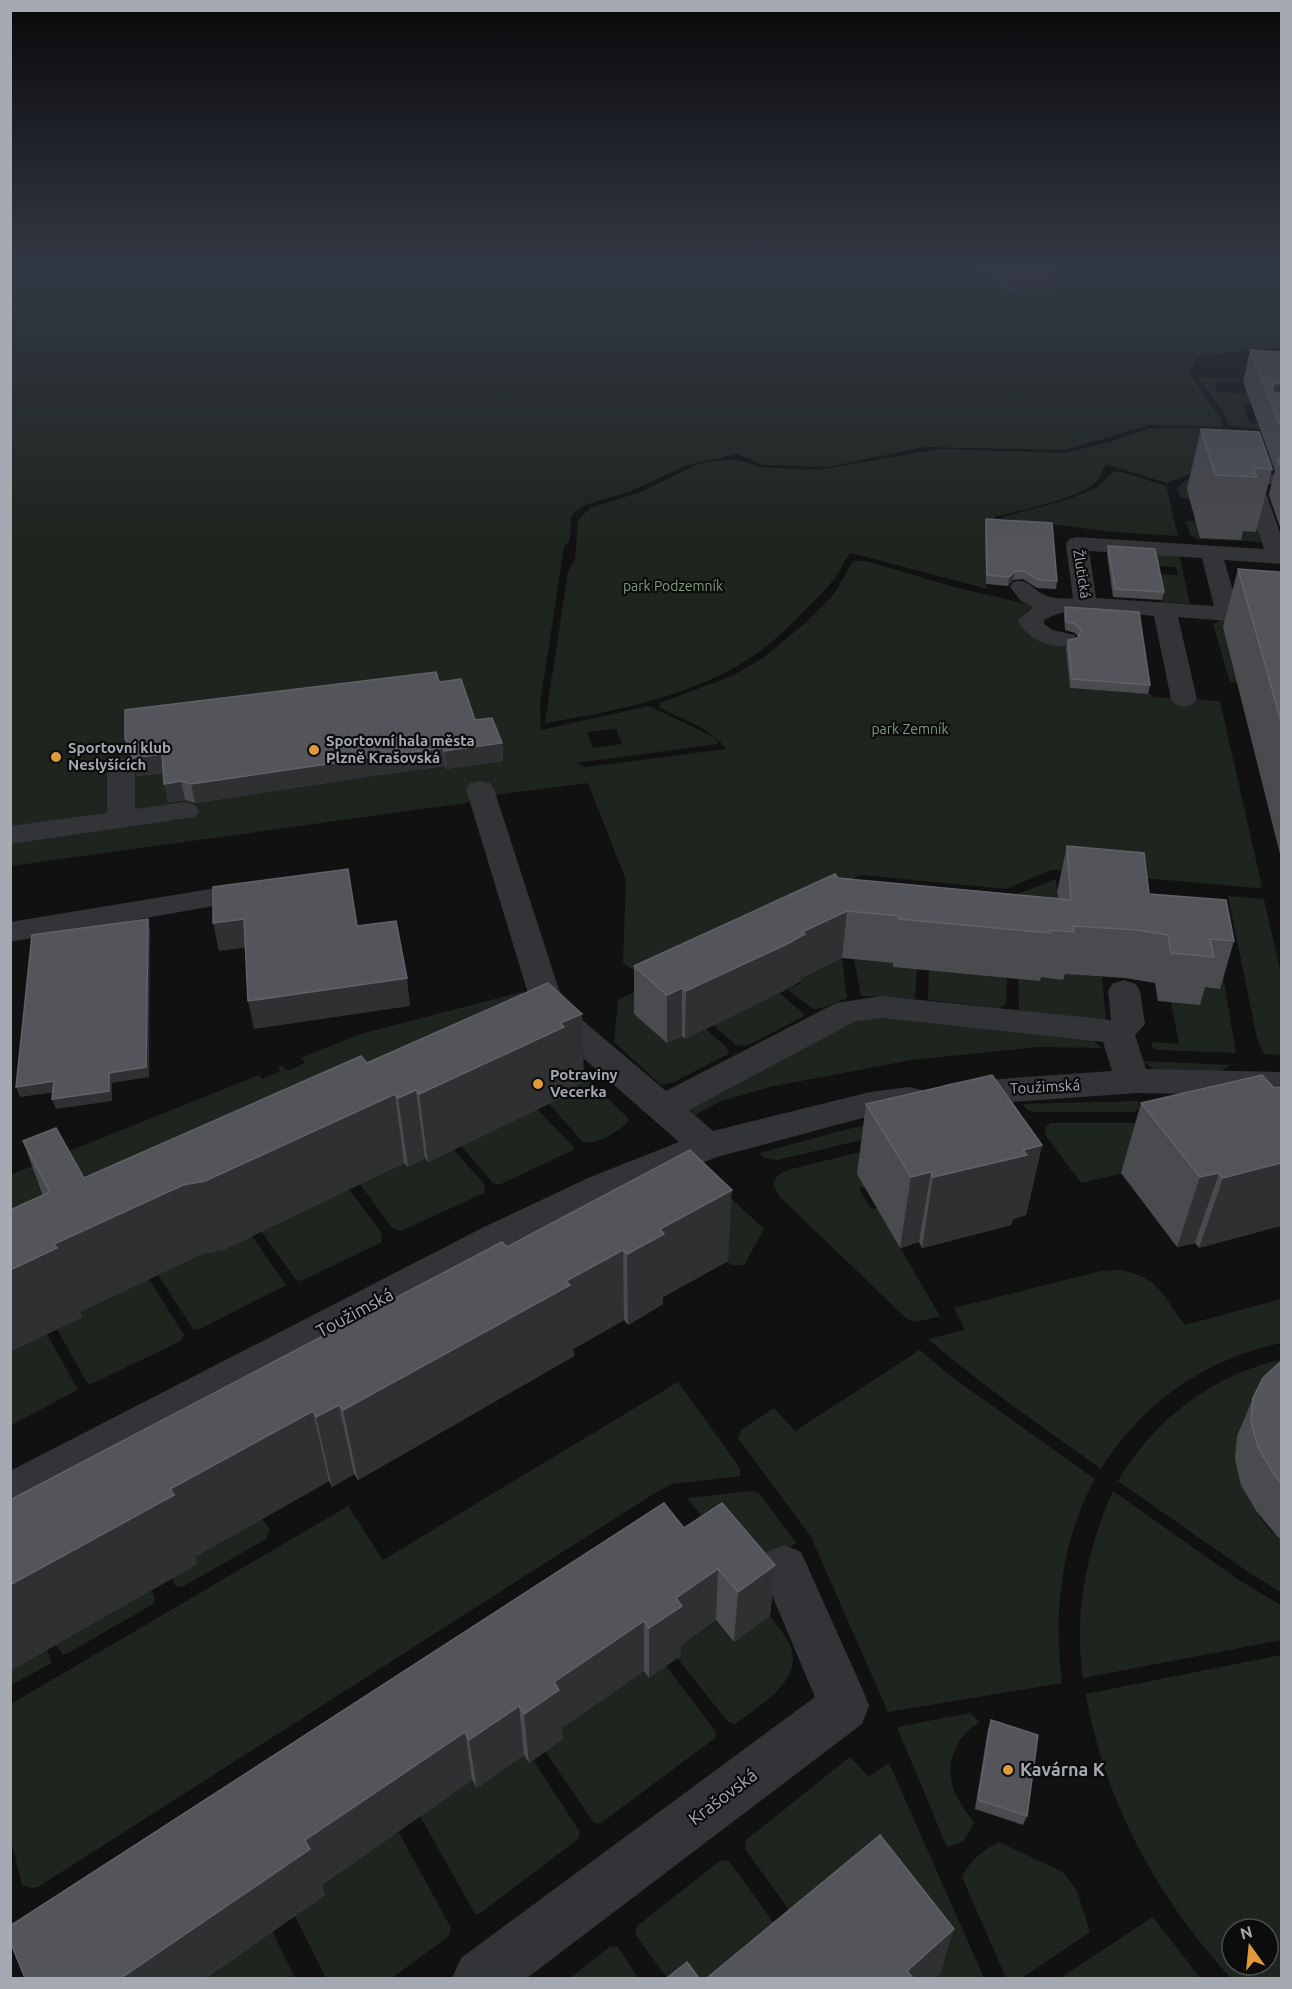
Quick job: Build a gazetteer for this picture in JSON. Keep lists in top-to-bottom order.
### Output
{
  "streets": {
    "street": ["Žlutická", "Toužimská", "Krašovská"]
  },
  "parks": ["park Podzemník", "park Zemník"],
  "places": [
    "Sportovní hala města Plzně Krašovská",
    "Sportovní klub Neslyšících",
    "Potraviny Vecerka",
    "Kavárna K"
  ],
  "north": "top"
}
